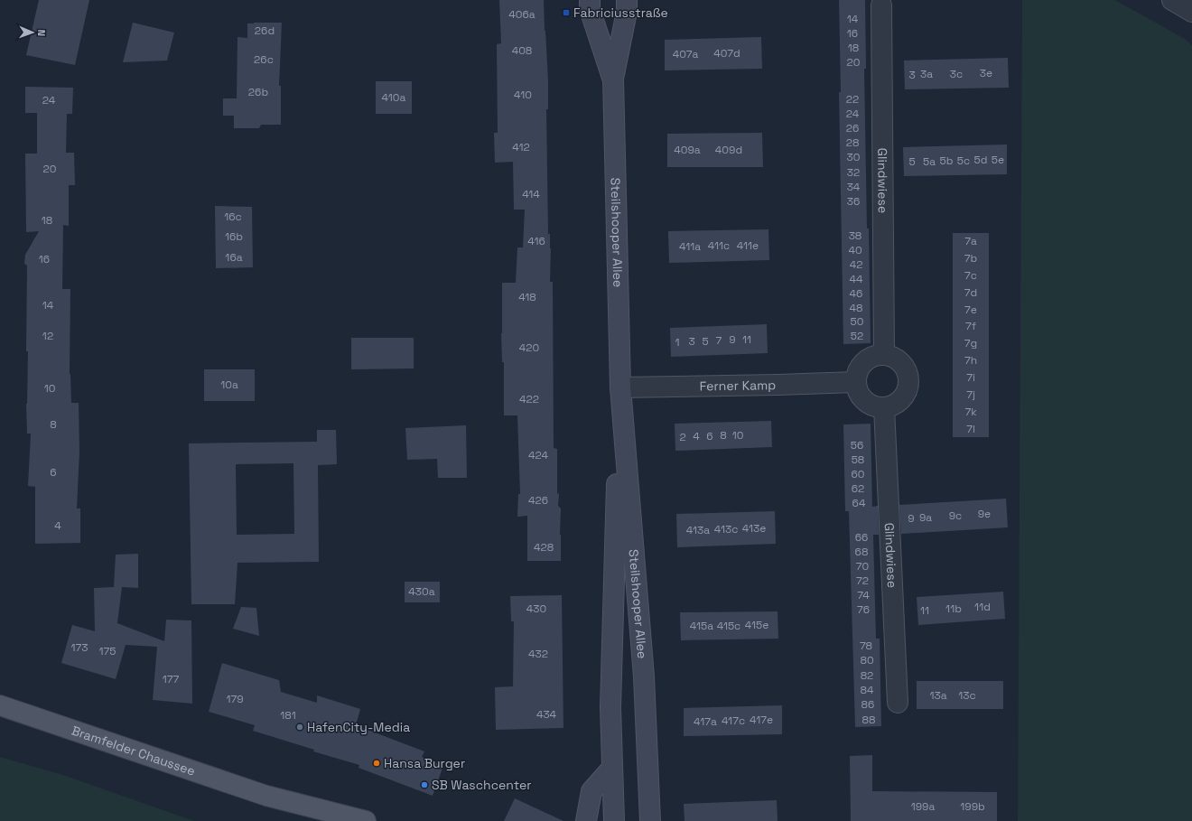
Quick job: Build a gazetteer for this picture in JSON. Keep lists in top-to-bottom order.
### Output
{
  "streets": {
    "main road": ["Steilshooper Allee", "Bramfelder Chaussee"],
    "street": ["Glindwiese", "Ferner Kamp"]
  },
  "crossings": [
    ["Glindwiese", "Ferner Kamp"],
    ["Steilshooper Allee", "Ferner Kamp"]
  ],
  "places": {
    "transit": ["Fabriciusstraße"],
    "other": ["HafenCity-Media", "Hansa Burger", "SB Waschcenter"]
  },
  "house_numbers": [
    "406a",
    "14",
    "26d",
    "16",
    "18",
    "408",
    "407d",
    "407a",
    "26c",
    "20",
    "3e",
    "3a",
    "3c",
    "3",
    "26b",
    "410",
    "410a",
    "22",
    "24",
    "24",
    "26",
    "28",
    "412",
    "409a",
    "409d",
    "30",
    "5d",
    "5e",
    "5b",
    "5c",
    "5",
    "5a",
    "20",
    "32",
    "34",
    "414",
    "36",
    "16c",
    "18",
    "38",
    "16b",
    "416",
    "7a",
    "411c",
    "411e",
    "411a",
    "40",
    "16a",
    "7b",
    "16",
    "42",
    "7c",
    "44",
    "7d",
    "46",
    "418",
    "14",
    "48",
    "7e",
    "50",
    "7f",
    "12",
    "52",
    "9",
    "11",
    "7",
    "3",
    "5",
    "1",
    "7g",
    "420",
    "7h",
    "7i",
    "10a",
    "10",
    "7j",
    "422",
    "7k",
    "8",
    "7l",
    "8",
    "10",
    "4",
    "6",
    "2",
    "56",
    "424",
    "58",
    "6",
    "60",
    "62",
    "426",
    "64",
    "9e",
    "9c",
    "9a",
    "9",
    "4",
    "413e",
    "413c",
    "413a",
    "66",
    "428",
    "68",
    "70",
    "72",
    "430a",
    "74",
    "11d",
    "430",
    "11b",
    "76",
    "11",
    "415e",
    "415a",
    "415c",
    "78",
    "173",
    "175",
    "432",
    "80",
    "82",
    "177",
    "84",
    "13a",
    "13c",
    "179",
    "86",
    "434",
    "181",
    "417e",
    "88",
    "417c",
    "417a",
    "199a",
    "199b"
  ],
  "north": "right"
}
